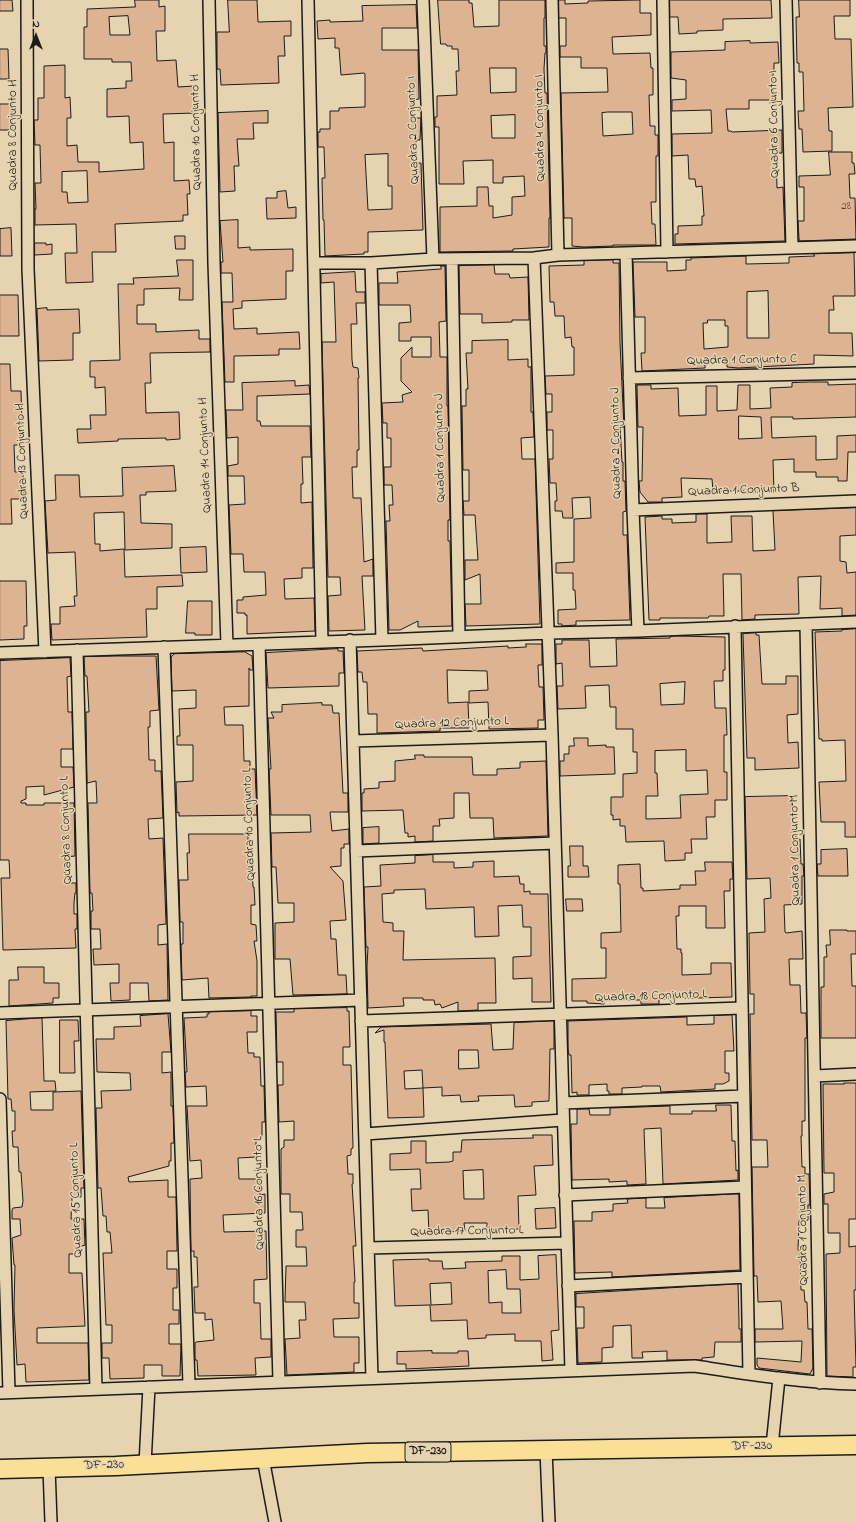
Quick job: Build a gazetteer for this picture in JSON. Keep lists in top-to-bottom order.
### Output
{
  "streets": {
    "main road": ["DF-230"],
    "street": [
      "Quadra 6 Conjunto I",
      "Quadra 4 Conjunto I",
      "Quadra 2 Conjunto I",
      "Quadra 10 Conjunto H",
      "Quadra 8 Conjunto H",
      "Quadra 1 Conjunto C",
      "Quadra 2 Conjunto J",
      "Quadra 1 Conjunto J",
      "Quadra 14 Conjunto H",
      "Quadra 13 Conjunto H",
      "Quadra 1 Conjunto B",
      "Quadra 12 Conjunto L",
      "Quadra 10 Conjunto L",
      "Quadra 8 Conjunto L",
      "Quadra 1 Conjunto M",
      "Quadra 18 Conjunto L",
      "Quadra 16 Conjunto L",
      "Quadra 15 Conjunto L",
      "Quadra 17 Conjunto L"
    ]
  },
  "crossings": [
    ["Quadra 10 Conjunto H", "Quadra 14 Conjunto H"],
    ["Quadra 8 Conjunto H", "Quadra 13 Conjunto H"],
    ["Quadra 1 Conjunto C", "Quadra 2 Conjunto J"],
    ["Quadra 2 Conjunto J", "Quadra 1 Conjunto B"],
    ["Quadra 10 Conjunto L", "Quadra 16 Conjunto L"],
    ["Quadra 8 Conjunto L", "Quadra 15 Conjunto L"]
  ],
  "house_numbers": ["28"],
  "north": "top"
}
